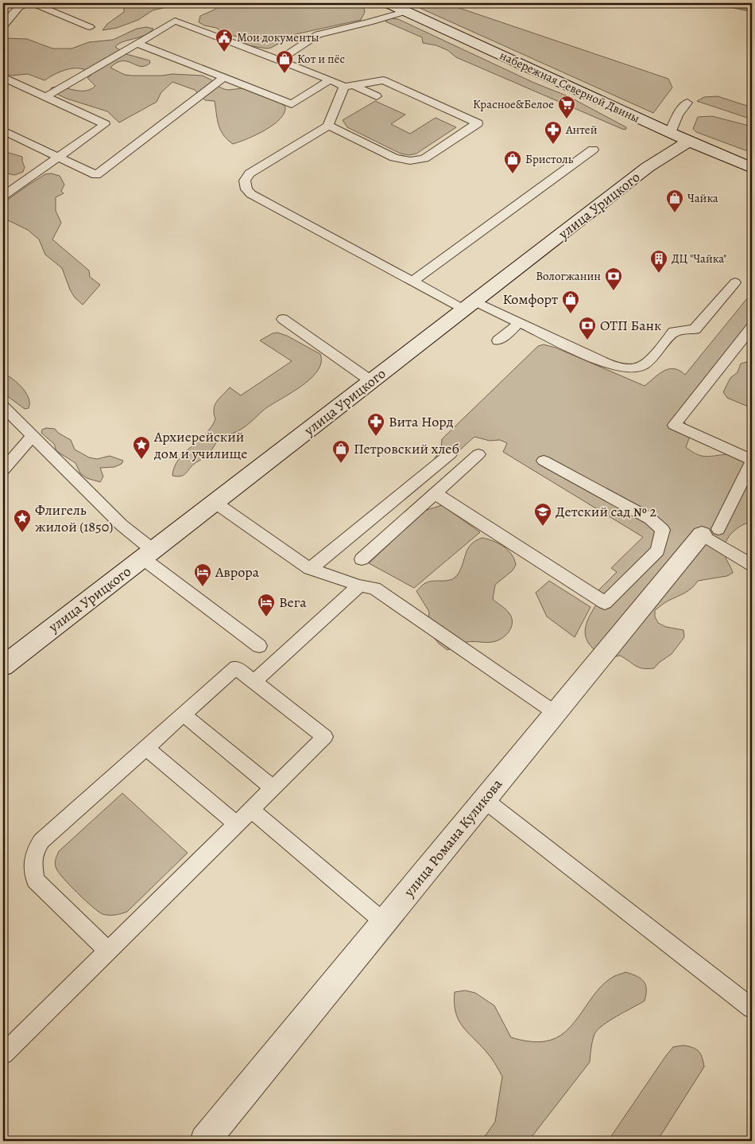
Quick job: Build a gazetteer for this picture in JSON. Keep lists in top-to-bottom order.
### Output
{
  "streets": {
    "main road": ["набережная Северной Двины", "улица Урицкого", "улица Романа Куликова"]
  },
  "crossings": [
    ["набережная Северной Двины", "улица Урицкого"]
  ],
  "places": {
    "public building": ["Мои документы"],
    "shop": [
      "Кот и пёс",
      "Бристоль",
      "Чайка",
      "Комфорт",
      "Петровский хлеб"
    ],
    "supermarket": ["Красное&Белое"],
    "pharmacy": ["Антей", "Вита Норд"],
    "building": ["ДЦ \"Чайка\""],
    "bank": ["Вологжанин", "ОТП Банк"],
    "place": ["Архиерейский дом и училище", "Флигель жилой (1850)"],
    "school or university": ["Детский сад № 2"],
    "hotel": ["Аврора", "Вега"]
  }
}
